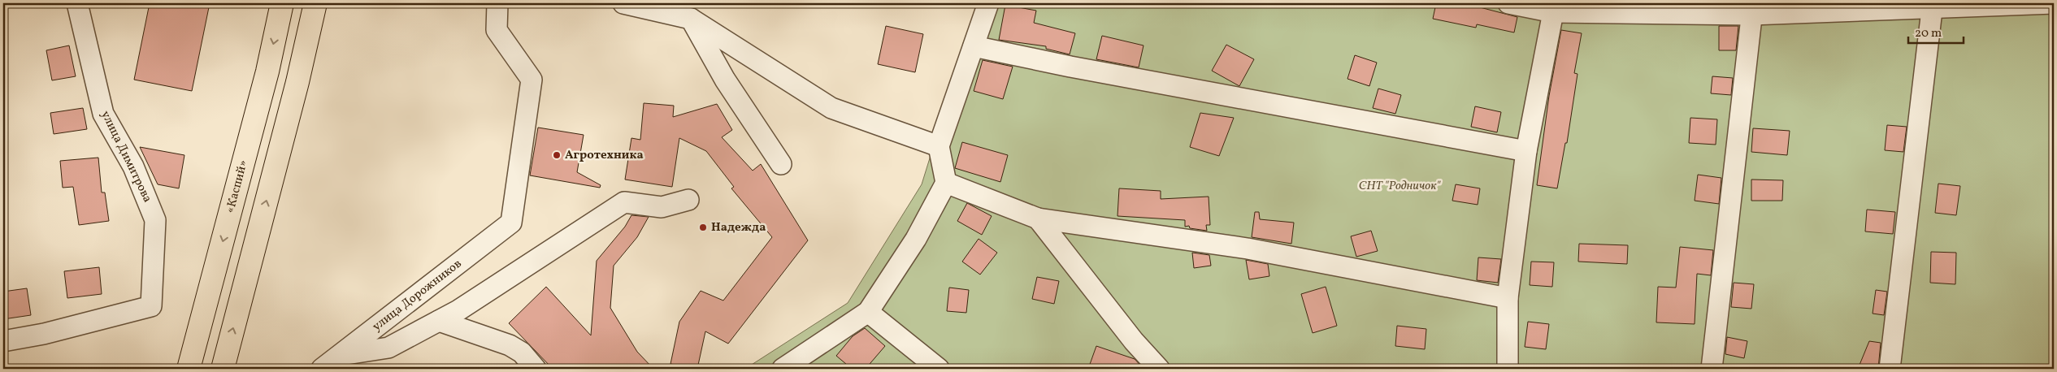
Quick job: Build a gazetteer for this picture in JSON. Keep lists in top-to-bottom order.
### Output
{
  "streets": {
    "highway": ["«Каспий»"],
    "street": ["улица Димитрова", "улица Дорожников"]
  },
  "parks": ["СНТ \"Родничок\""],
  "places": ["Агротехника", "Надежда"],
  "scale_bar": "20 m"
}
